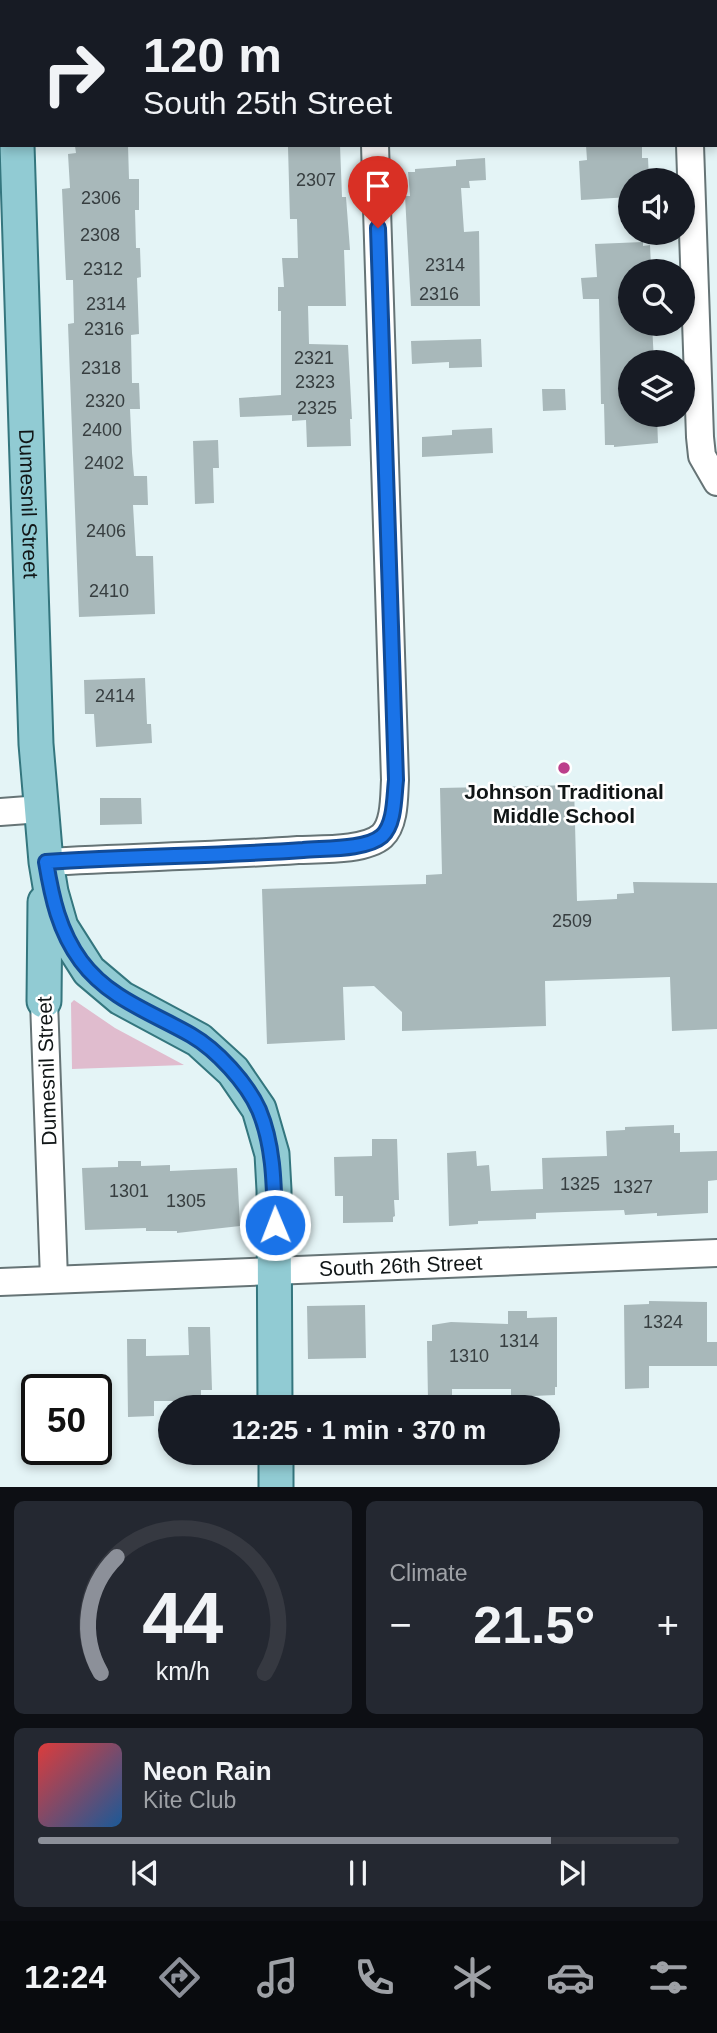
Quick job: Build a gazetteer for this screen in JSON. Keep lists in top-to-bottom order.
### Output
{
  "streets": {
    "main road": ["Dumesnil Street"],
    "street": ["South 26th Street"]
  },
  "crossings": [
    ["Dumesnil Street", "South 26th Street"]
  ],
  "places": ["Johnson Traditional Middle School"],
  "house_numbers": [
    "2307",
    "2306",
    "2308",
    "2314",
    "2312",
    "2316",
    "2314",
    "2316",
    "2321",
    "2318",
    "2323",
    "2320",
    "2325",
    "2400",
    "2402",
    "2406",
    "2410",
    "2414",
    "2509",
    "1325",
    "1327",
    "1301",
    "1305",
    "1324",
    "1314",
    "1310"
  ],
  "page": {
    "turn": ["120 m", "South 25th Street"],
    "limit": "50",
    "trip": "12:25 · 1 min · 370 m",
    "tile": "Climate",
    "heat": ["−", "21.5°", "+"],
    "song": ["Neon Rain", "Kite Club"],
    "tabs": "12:24",
    "gauge": ["44", "km/h"]
  }
}
